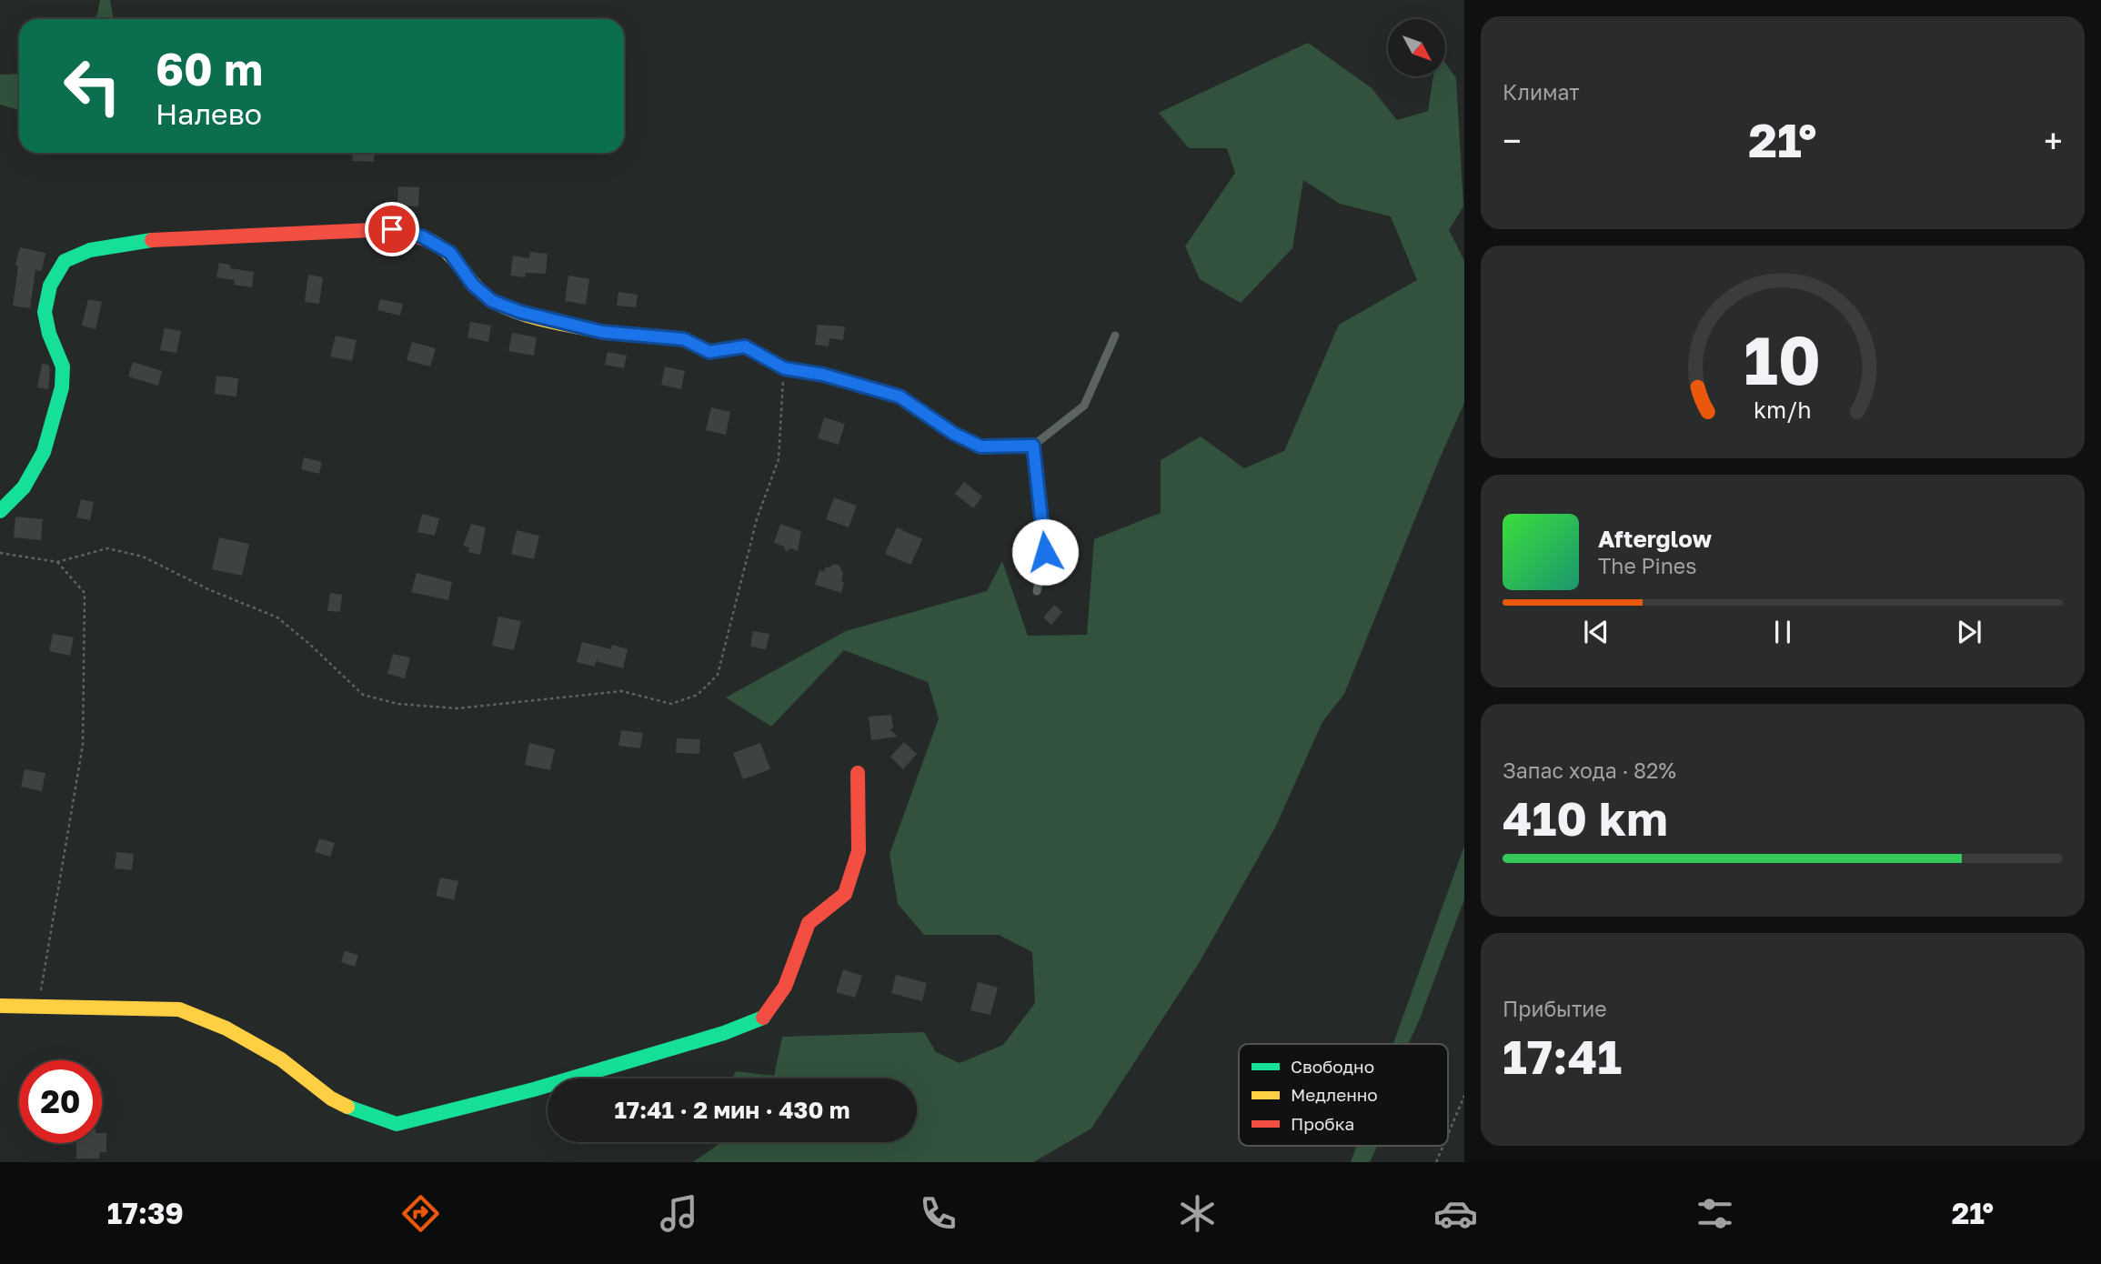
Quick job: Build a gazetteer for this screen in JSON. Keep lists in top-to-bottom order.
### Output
{
  "legend": ["Свободно", "Медленно", "Пробка"],
  "north": "bottom right",
  "page": {
    "tile": [
      "Климат",
      ["Запас хода · 82%", "410 km"],
      ["Прибытие", "17:41"]
    ],
    "turn": ["60 m", "Налево"],
    "heat": ["−", "21°", "+"],
    "song": ["Afterglow", "The Pines"],
    "limit": "20",
    "trip": "17:41 · 2 мин · 430 m",
    "tabs": ["17:39", "21°"],
    "gauge": ["10", "km/h"]
  }
}
